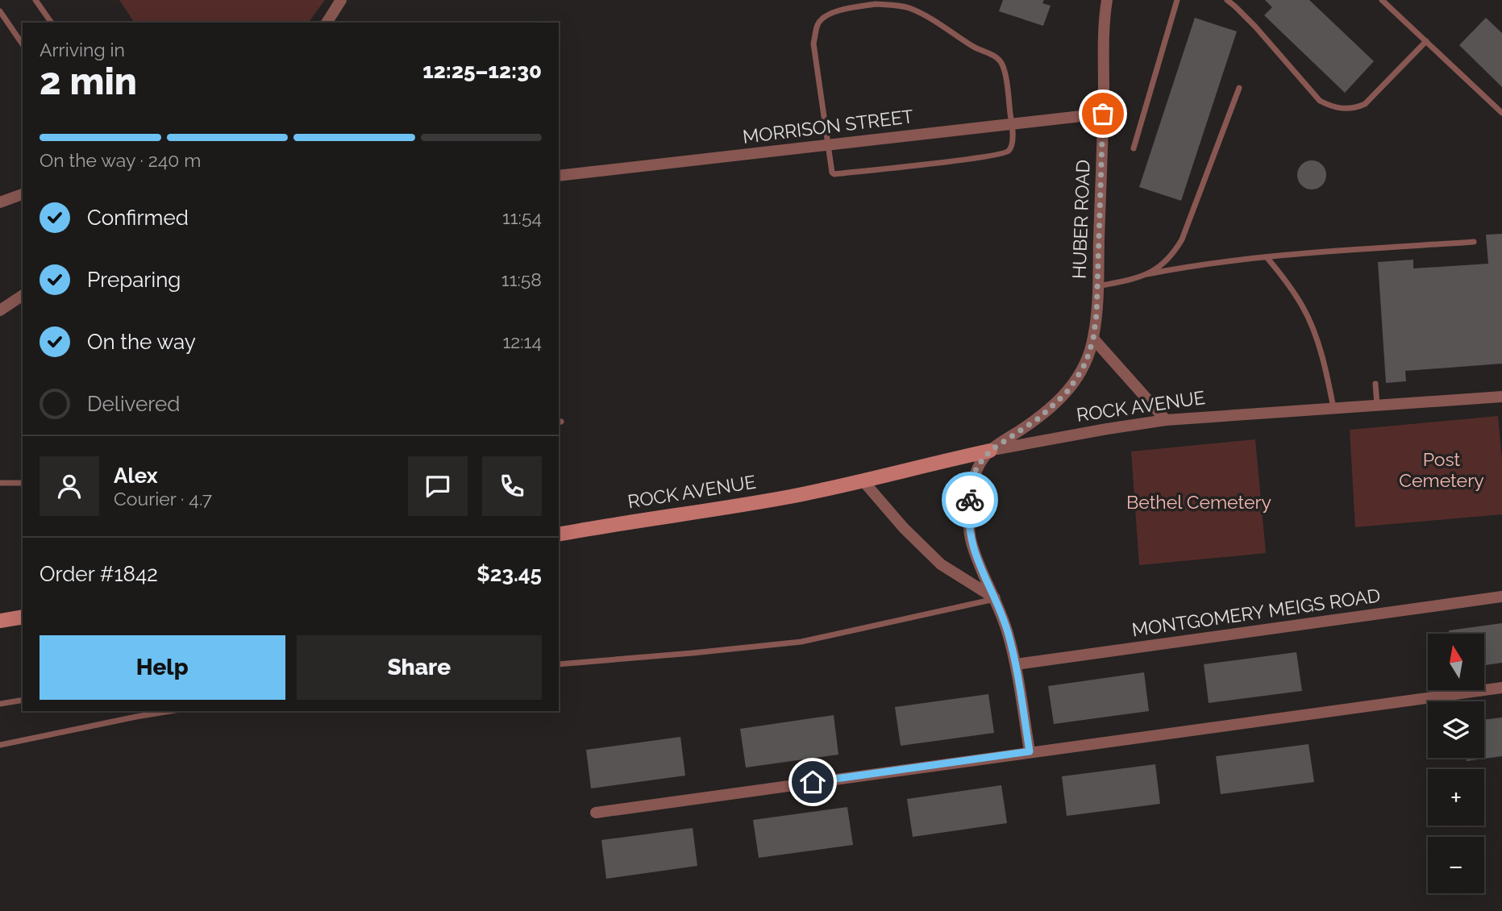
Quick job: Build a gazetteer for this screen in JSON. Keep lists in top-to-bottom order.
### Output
{
  "streets": {
    "street": [
      "MORRISON STREET",
      "HUBER ROAD",
      "ROCK AVENUE",
      "MONTGOMERY MEIGS ROAD"
    ]
  },
  "crossings": [
    ["MORRISON STREET", "HUBER ROAD"],
    ["HUBER ROAD", "ROCK AVENUE"]
  ],
  "parks": ["Post Cemetery", "Bethel Cemetery"],
  "north": "top",
  "page": {
    "heading": ["2 min", "Arriving in", "12:25–12:30"],
    "panel": [
      "Alex",
      "Courier · 4.7",
      "Order #1842",
      "$23.45"
    ],
    "bar": "On the way · 240 m",
    "list": [
      ["Confirmed", "11:54"],
      ["Preparing", "11:58"],
      ["On the way", "12:14"],
      "Delivered"
    ],
    "buttons": ["Help", "Share"],
    "map_buttons": ["+", "−"]
  }
}
